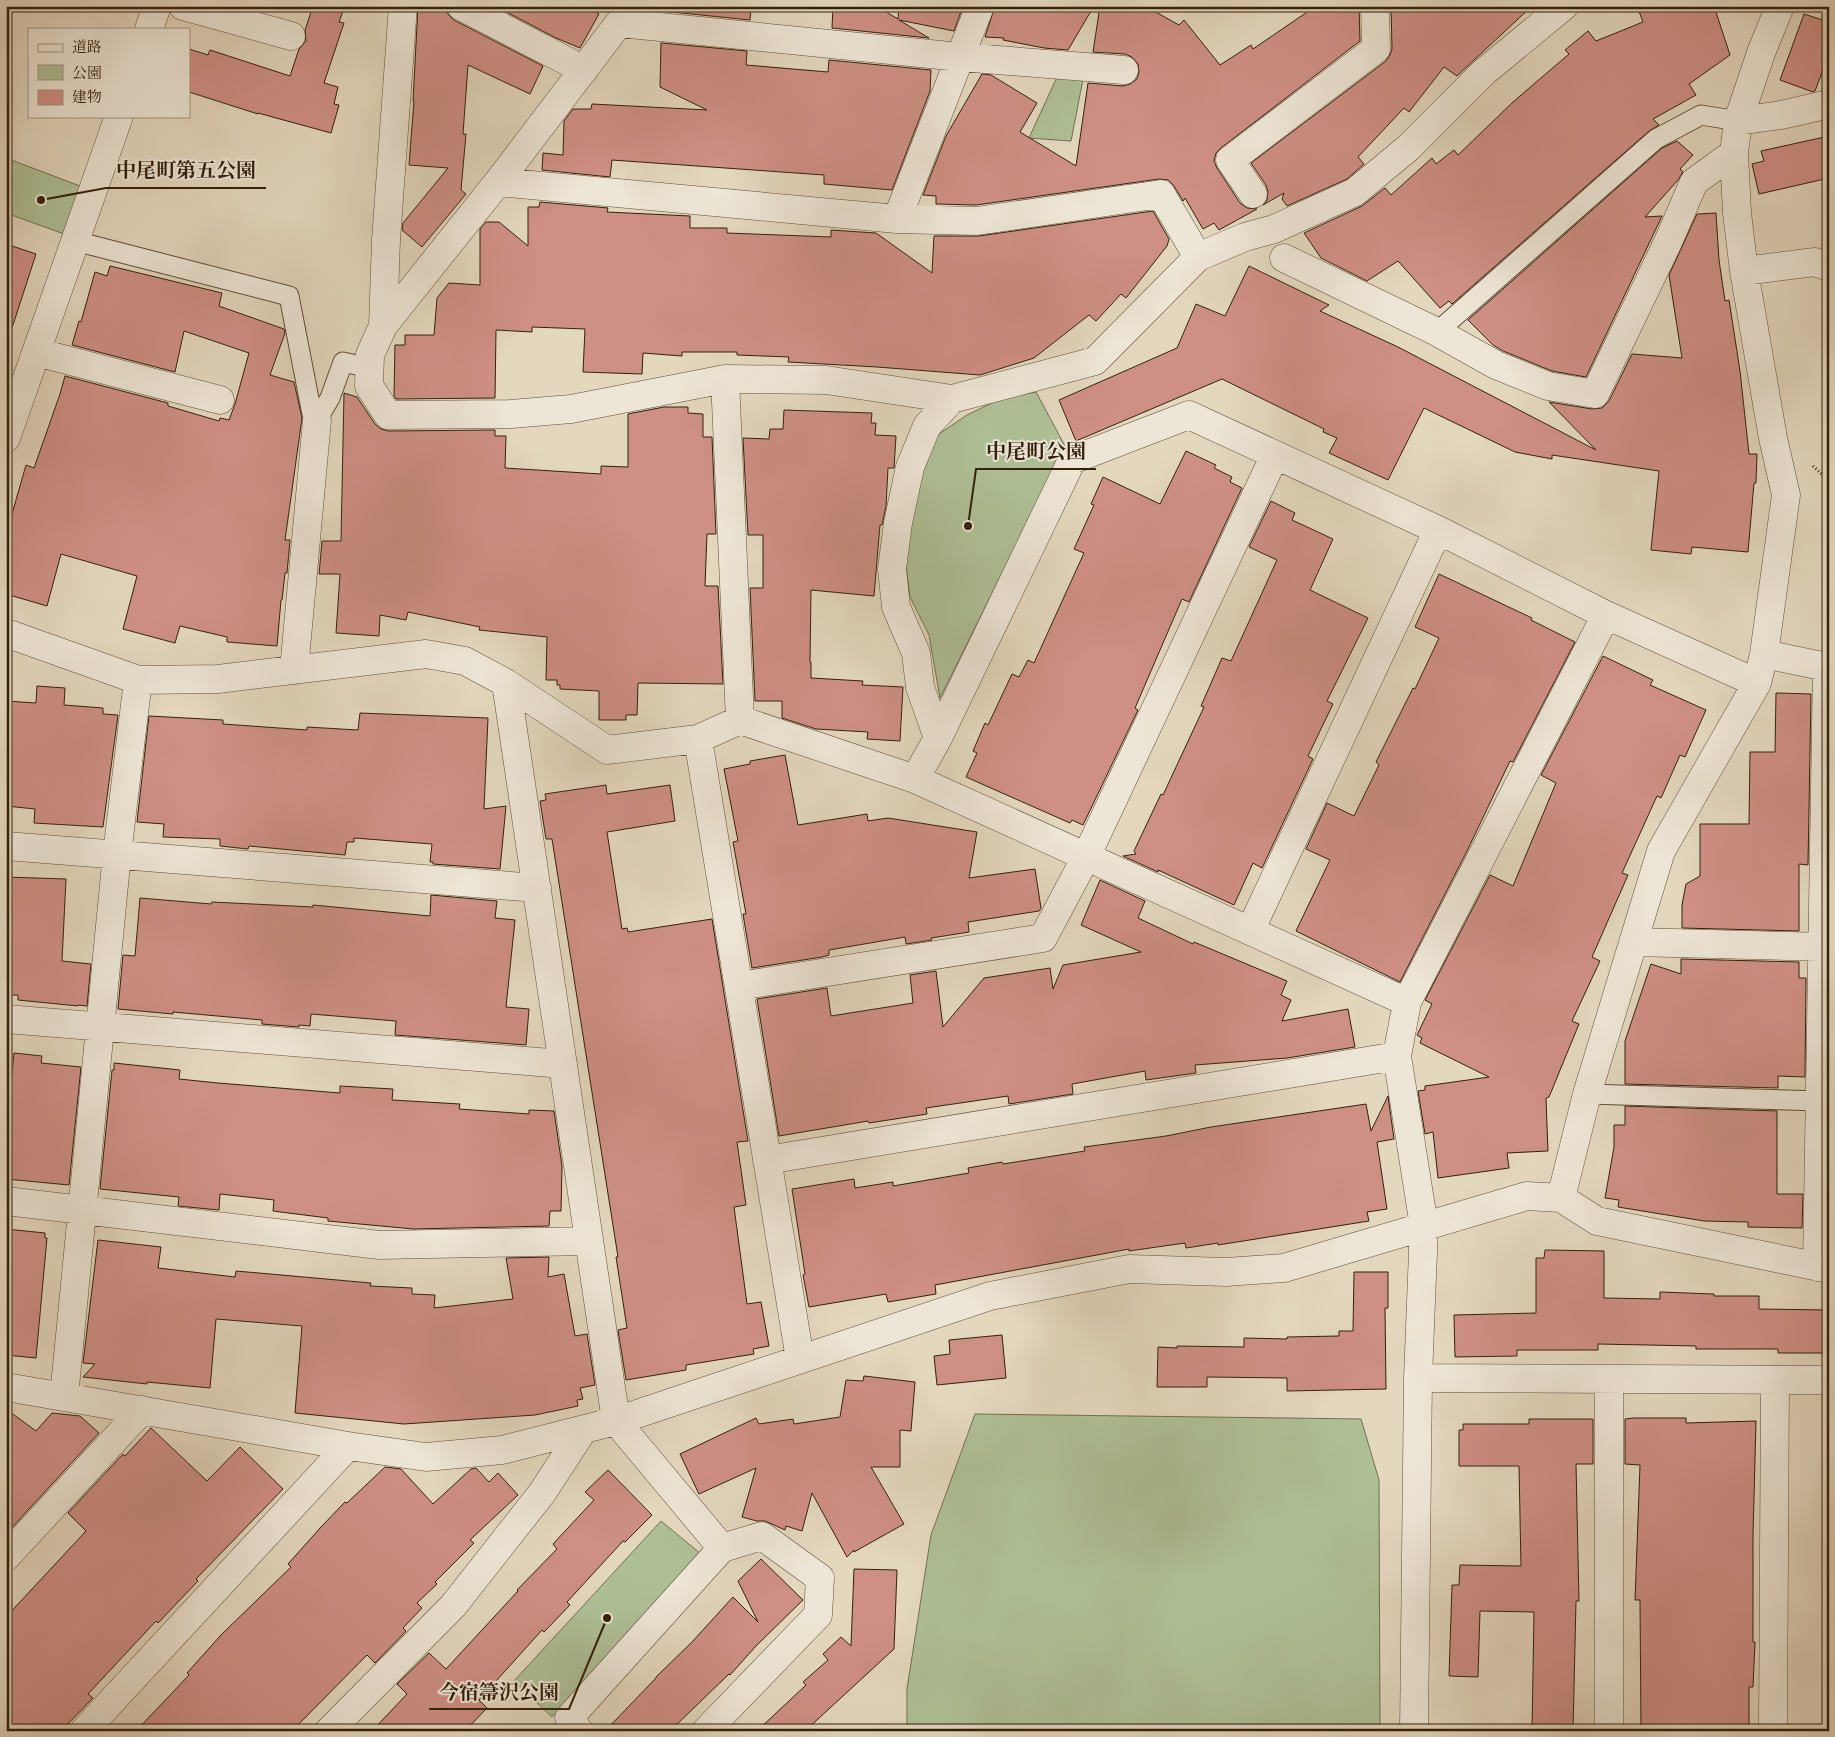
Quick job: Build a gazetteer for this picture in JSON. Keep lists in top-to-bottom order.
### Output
{
  "places": ["中尾町第五公園", "中尾町公園", "今宿箒沢公園"],
  "legend": ["道路", "公園", "建物"]
}
